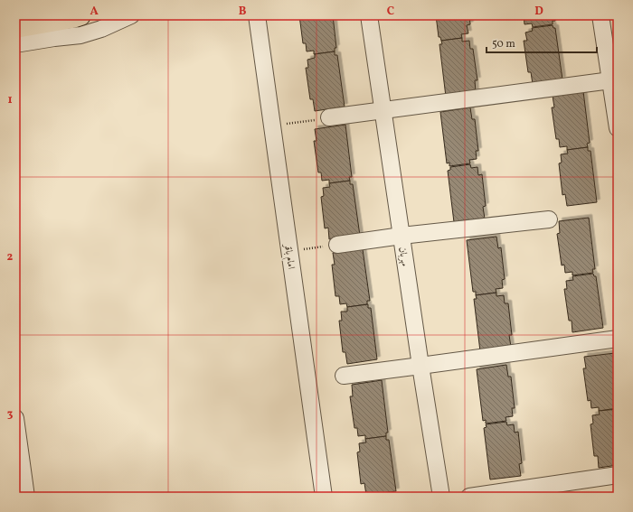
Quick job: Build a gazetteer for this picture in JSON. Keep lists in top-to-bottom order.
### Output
{
  "streets": {
    "street": ["امام باقر", "مهربان"]
  },
  "scale_bar": "50 m",
  "grid": {
    "columns": [
      "A",
      "B",
      "C",
      "D"
    ],
    "rows": ["1", "2", "3"]
  }
}
